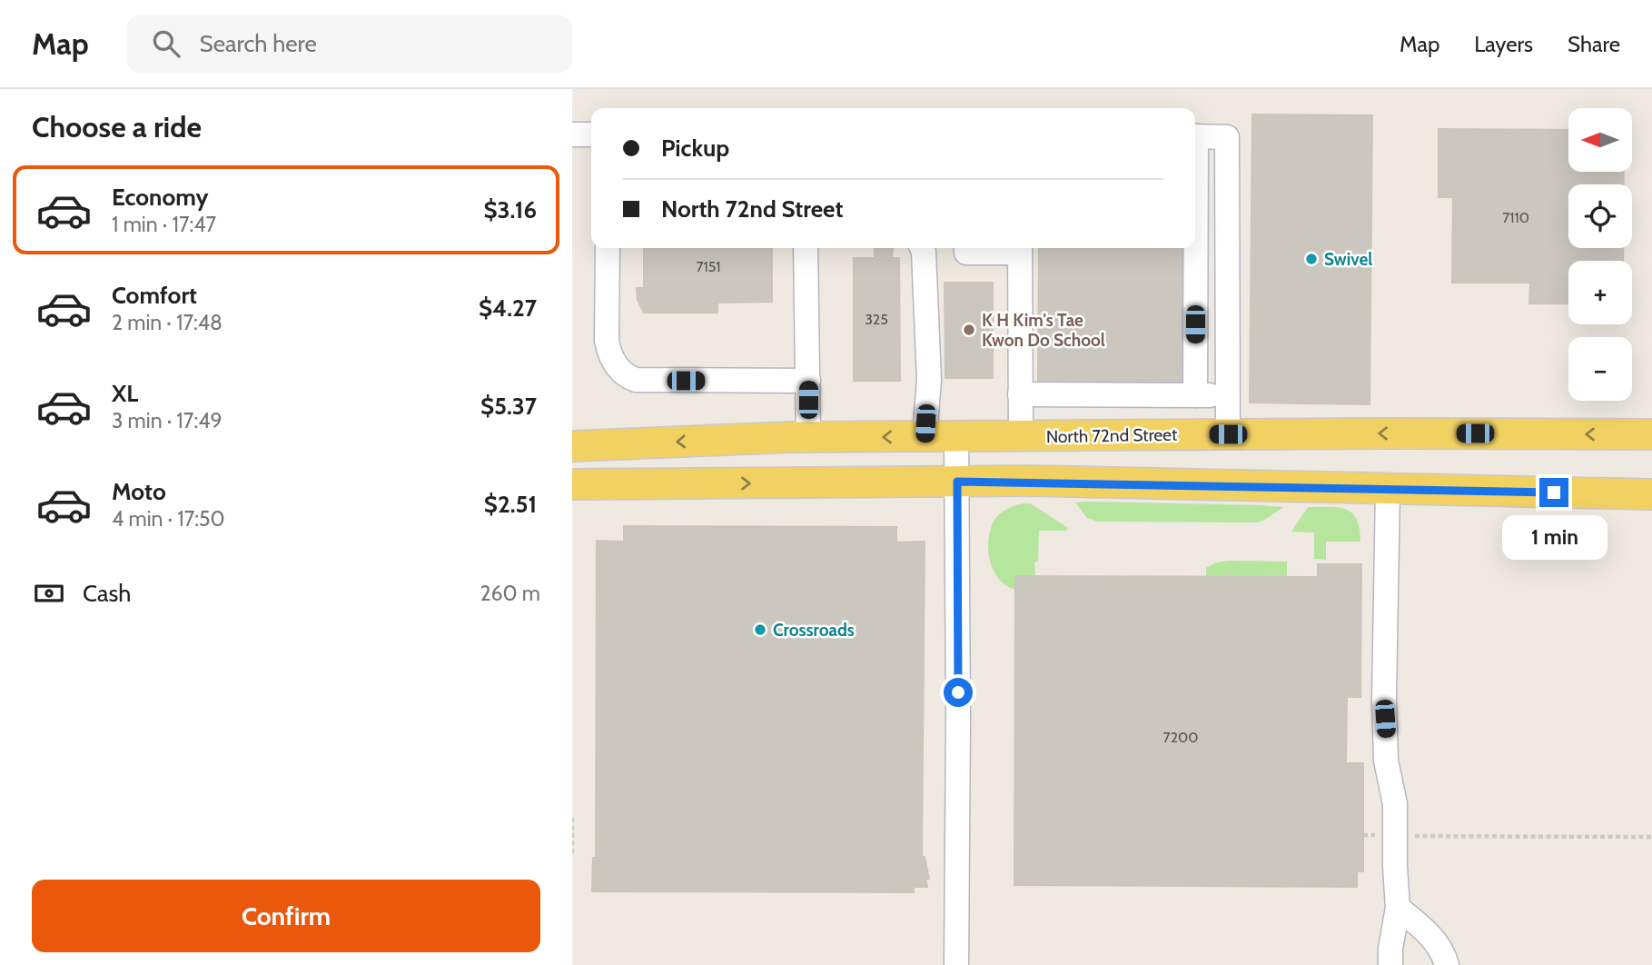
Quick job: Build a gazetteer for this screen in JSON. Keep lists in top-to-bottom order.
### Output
{
  "streets": {
    "main road": ["North 72nd Street"]
  },
  "places": ["Swivel", "K H Kim's Tae Kwon Do School", "Crossroads"],
  "house_numbers": [
    "7110",
    "7151",
    "325",
    "7200"
  ],
  "north": "left",
  "page": {
    "header": "Map",
    "search": "Search here",
    "nav": ["Map", "Layers", "Share"],
    "heading": "Choose a ride",
    "map_buttons": ["+", "−"],
    "banner": ["Pickup", "North 72nd Street"],
    "list": [
      {
        "name": "Economy",
        "note": "1 min · 17:47",
        "value": "$3.16"
      },
      {
        "name": "Comfort",
        "note": "2 min · 17:48",
        "value": "$4.27"
      },
      {
        "name": "XL",
        "note": "3 min · 17:49",
        "value": "$5.37"
      },
      {
        "name": "Moto",
        "note": "4 min · 17:50",
        "value": "$2.51"
      }
    ],
    "bubble": "1 min",
    "pay": ["Cash", "260 m"],
    "buttons": "Confirm"
  }
}
